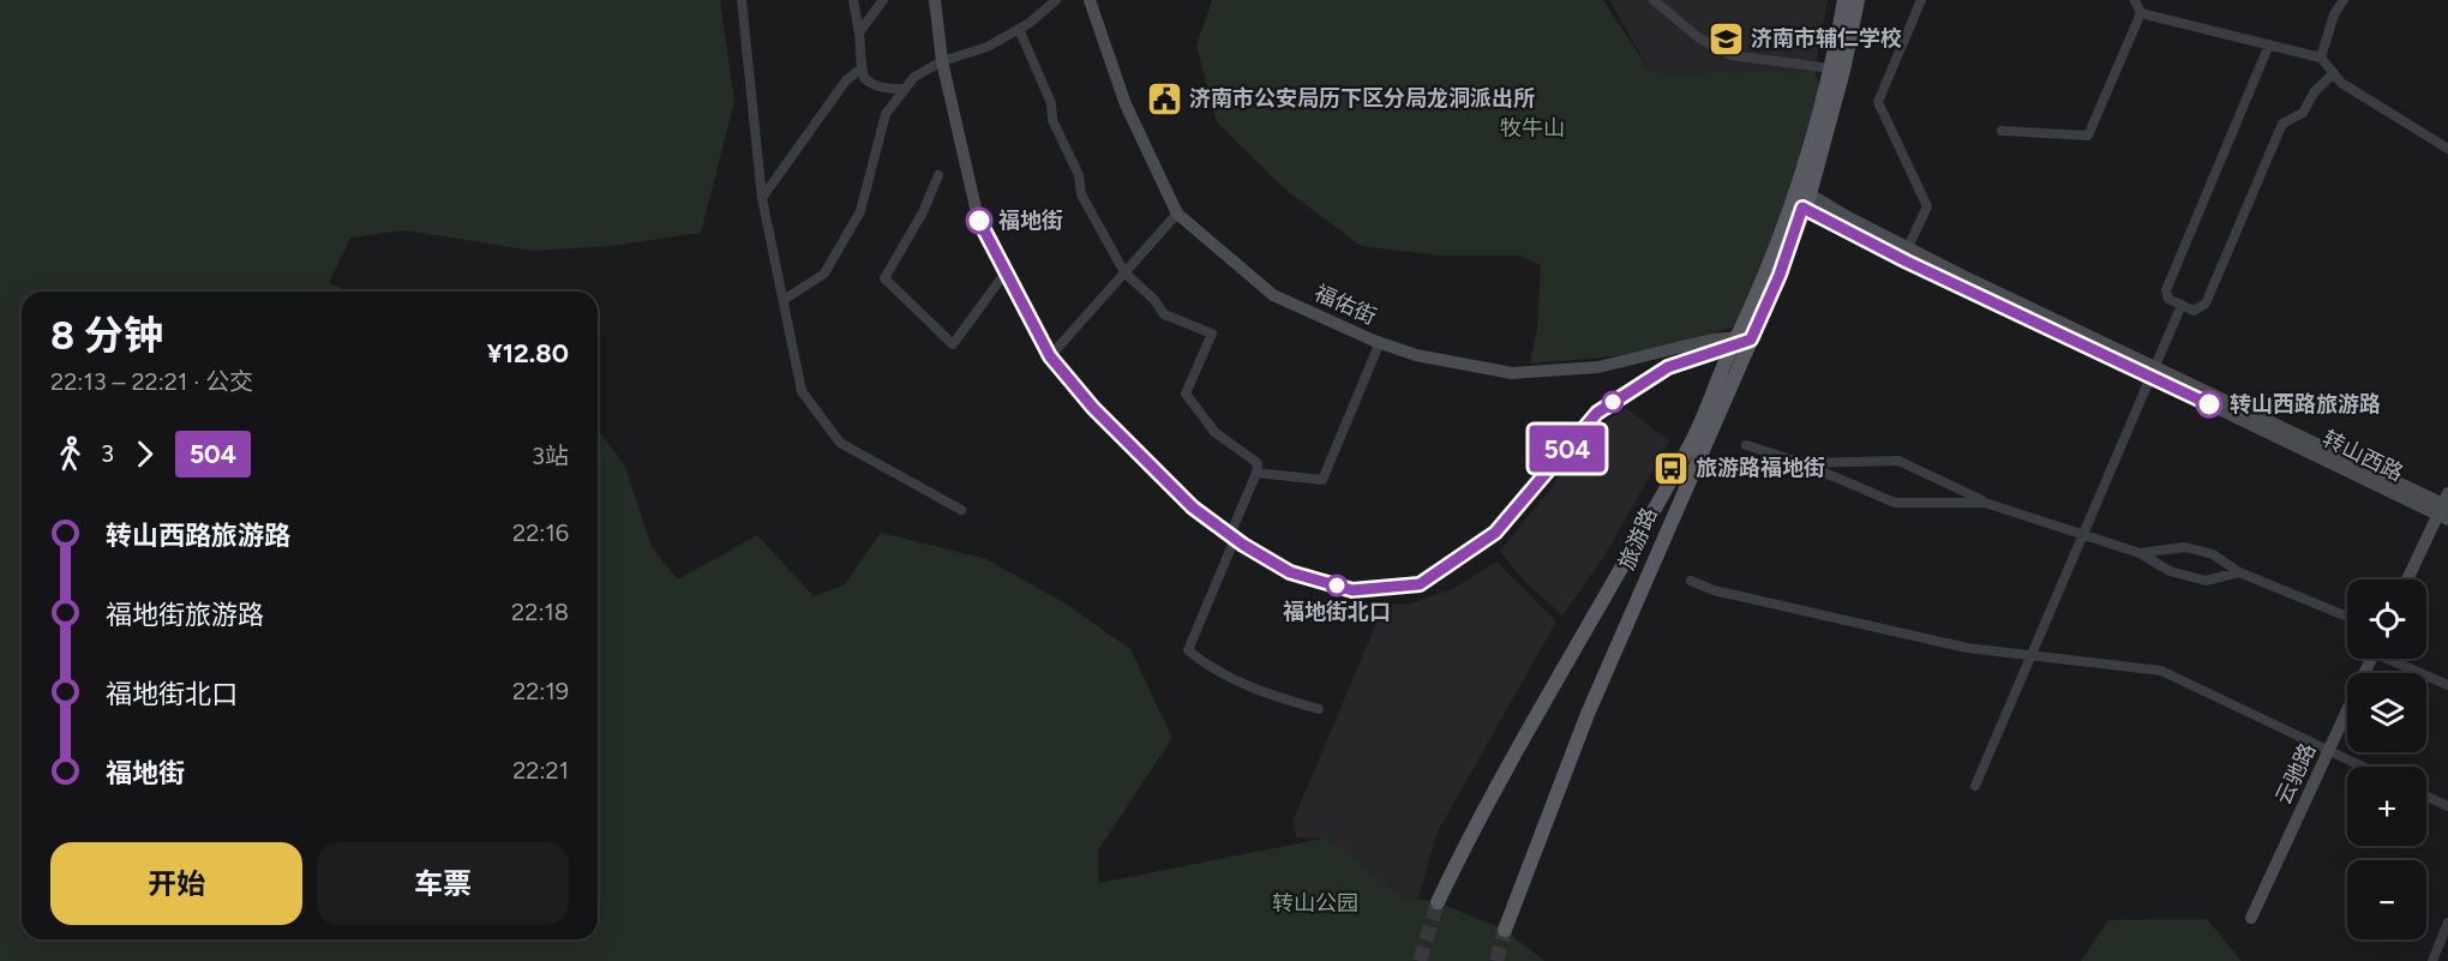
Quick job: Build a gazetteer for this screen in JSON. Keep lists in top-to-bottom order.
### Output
{
  "streets": {
    "main road": ["旅游路"],
    "street": ["福佑街", "转山西路", "云驰路"]
  },
  "crossings": [
    ["福佑街", "旅游路"],
    ["转山西路", "旅游路"]
  ],
  "parks": ["牧牛山", "转山公园"],
  "places": {
    "school or university": ["济南市辅仁学校"],
    "public building": ["济南市公安局历下区分局龙洞派出所"],
    "other": ["福地街", "转山西路旅游路", "福地街北口"],
    "bus stop": ["旅游路福地街"]
  },
  "lines": ["bus line 504"],
  "page": {
    "on_map": "504",
    "heading": ["8 分钟", "22:13 – 22:21 · 公交", "¥12.80"],
    "legs": ["3", "504", "3站"],
    "list": [
      {
        "name": "转山西路旅游路",
        "value": "22:16"
      },
      {
        "name": "福地街旅游路",
        "value": "22:18"
      },
      {
        "name": "福地街北口",
        "value": "22:19"
      },
      {
        "name": "福地街",
        "value": "22:21"
      }
    ],
    "map_buttons": ["+", "−"],
    "buttons": ["开始", "车票"]
  }
}
